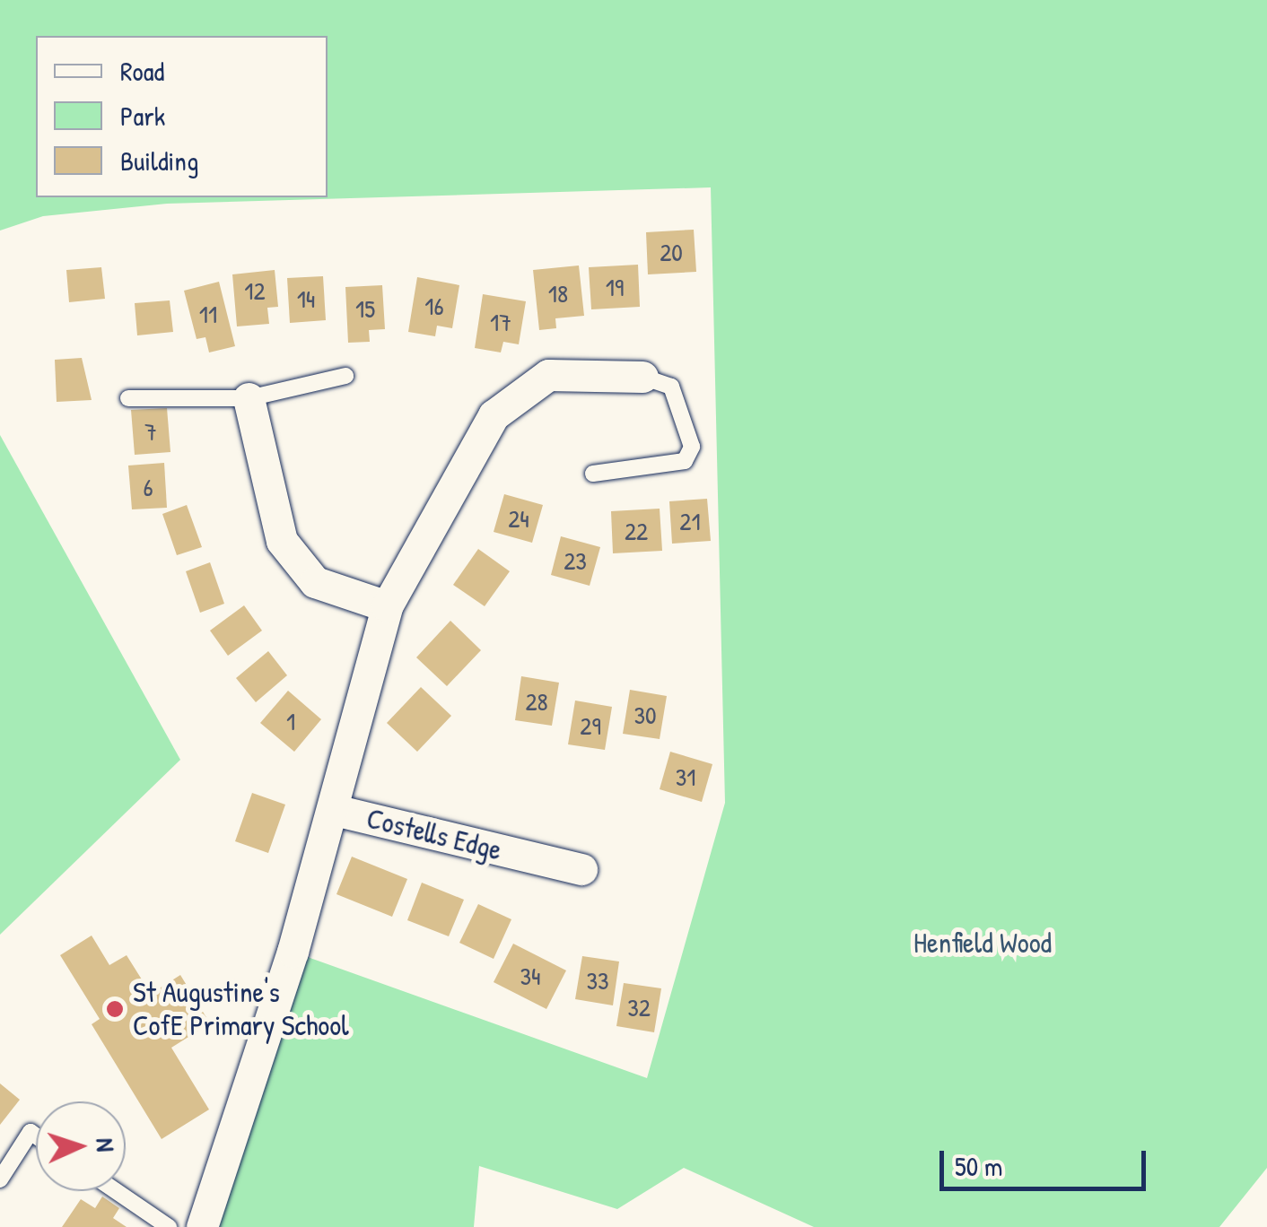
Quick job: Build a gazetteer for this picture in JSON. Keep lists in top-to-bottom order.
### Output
{
  "streets": {
    "street": ["Costells Edge"]
  },
  "parks": ["Henfield Wood"],
  "places": ["St Augustine's CofE Primary School"],
  "house_numbers": [
    "20",
    "19",
    "12",
    "18",
    "14",
    "16",
    "15",
    "11",
    "17",
    "7",
    "6",
    "24",
    "21",
    "22",
    "23",
    "28",
    "30",
    "1",
    "29",
    "31",
    "34",
    "33",
    "32"
  ],
  "legend": ["Road", "Park", "Building"],
  "scale_bar": "50 m",
  "north": "right"
}
